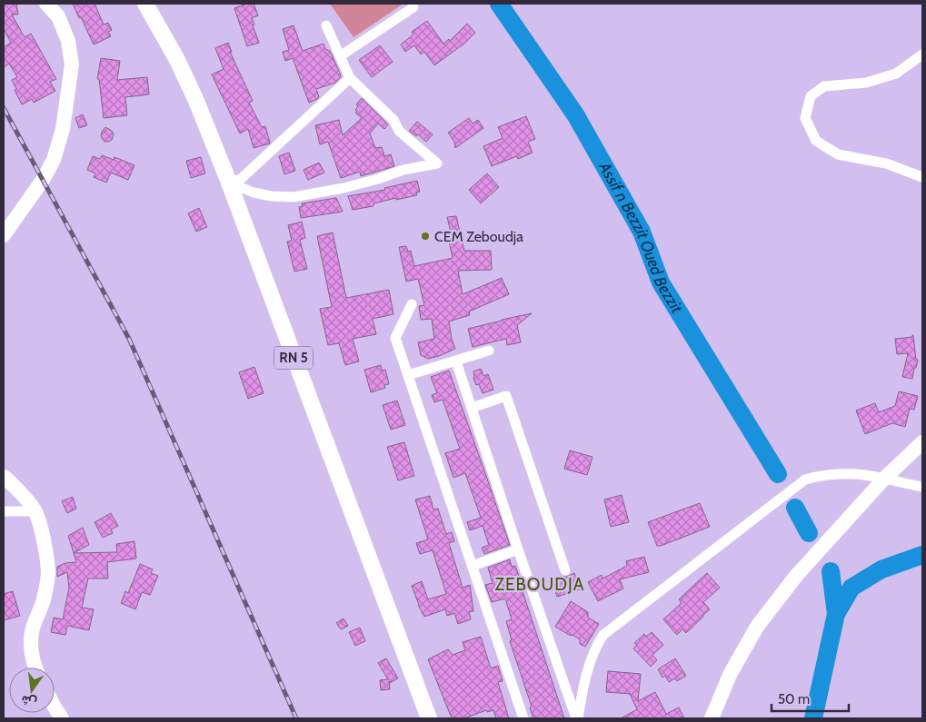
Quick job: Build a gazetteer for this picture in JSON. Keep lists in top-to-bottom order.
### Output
{
  "streets": {
    "main road": ["RN 5"]
  },
  "districts": ["ZEBOUDJA"],
  "water": ["Assif n Bezzit Oued Bezzit"],
  "places": ["CEM Zeboudja"],
  "scale_bar": "50 m",
  "north": "bottom"
}
